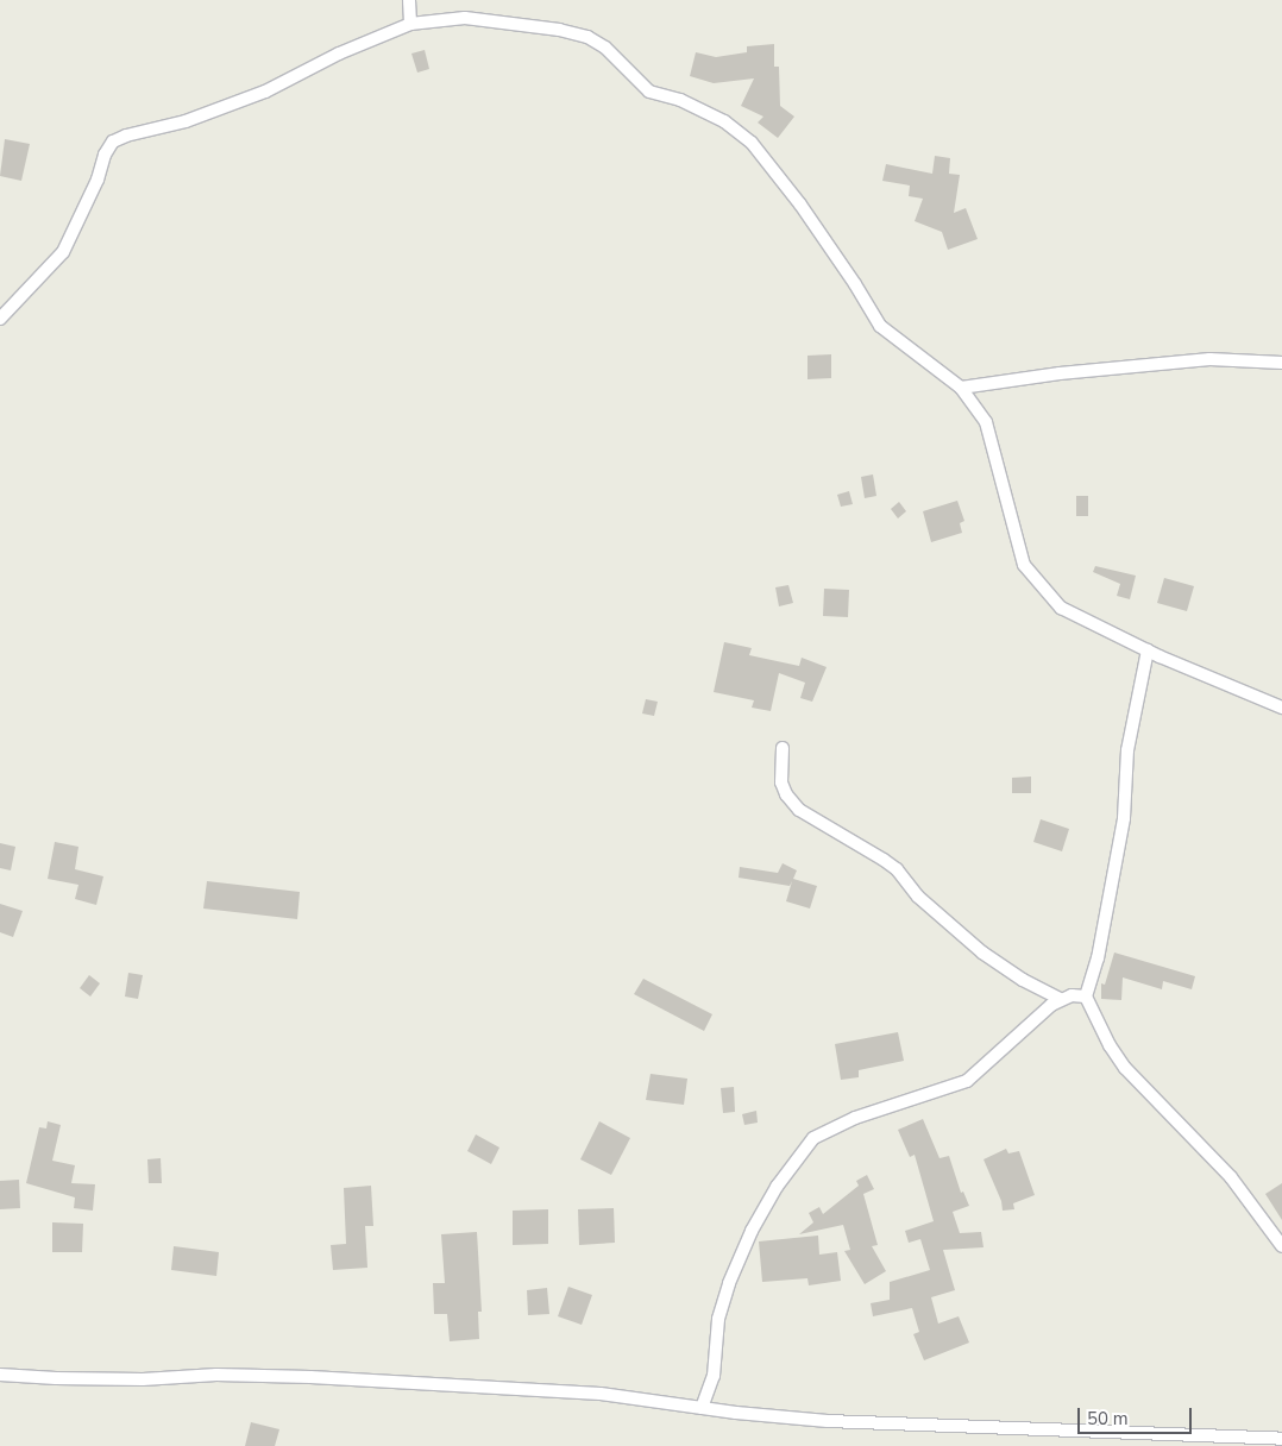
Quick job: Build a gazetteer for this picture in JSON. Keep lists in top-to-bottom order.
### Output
{
  "scale_bar": "50 m"
}
